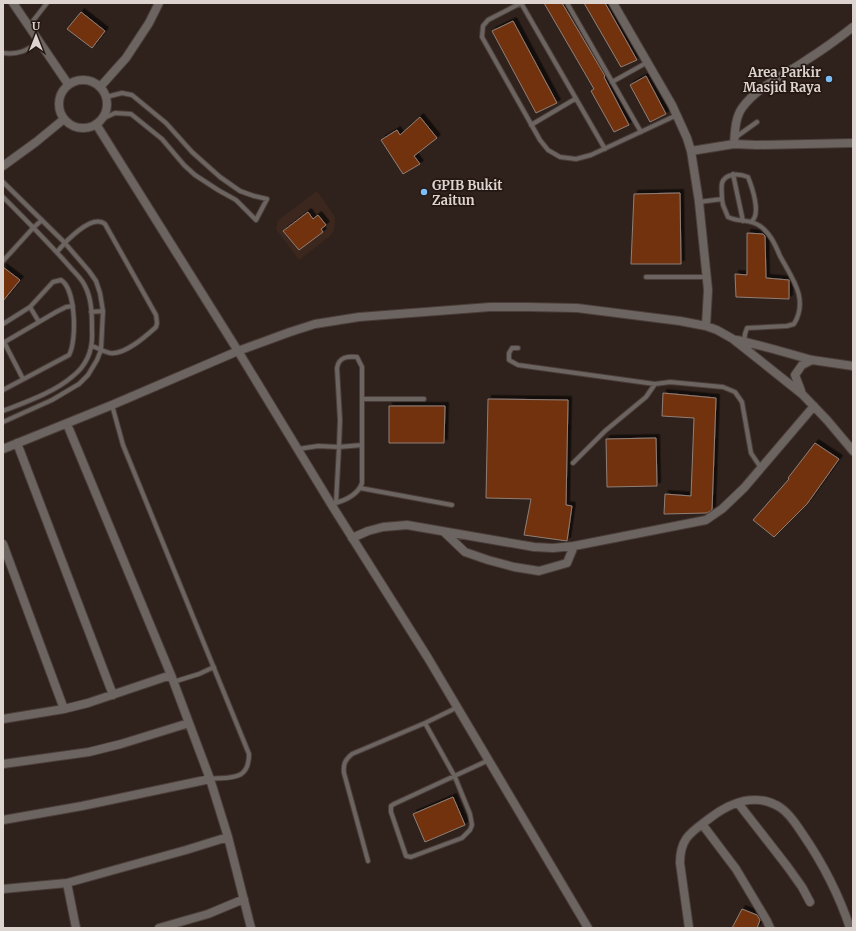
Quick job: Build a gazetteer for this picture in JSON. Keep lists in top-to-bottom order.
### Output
{
  "places": ["Area Parkir Masjid Raya", "GPIB Bukit Zaitun"],
  "north": "top"
}
